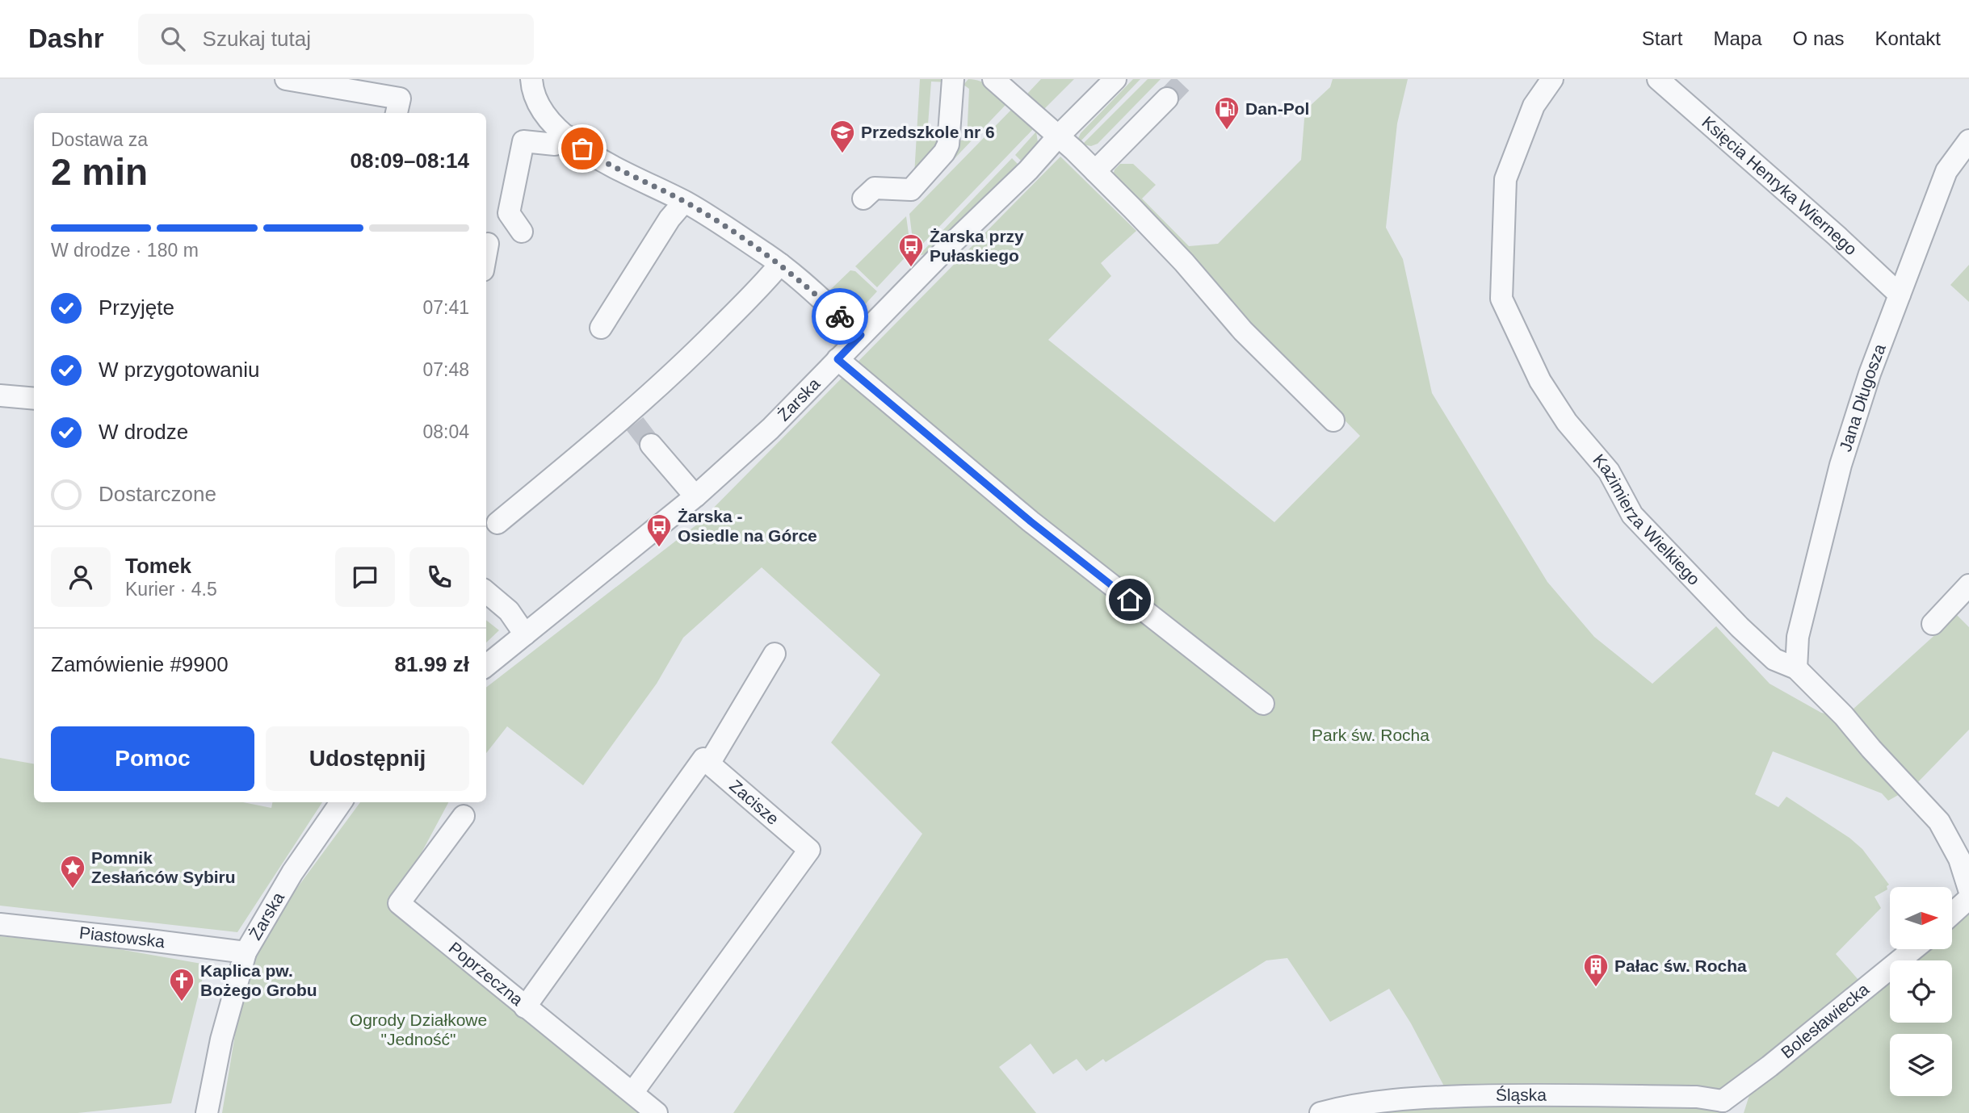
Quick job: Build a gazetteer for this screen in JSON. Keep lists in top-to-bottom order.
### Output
{
  "streets": {
    "street": [
      "Księcia Henryka Wiernego",
      "Jana Długosza",
      "Żarska",
      "Kazimierza Wielkiego",
      "Zacisze",
      "Piastowska",
      "Poprzeczna",
      "Bolesławiecka",
      "Śląska"
    ]
  },
  "crossings": [
    ["Księcia Henryka Wiernego", "Jana Długosza"],
    ["Jana Długosza", "Kazimierza Wielkiego"],
    ["Żarska", "Piastowska"],
    ["Zacisze", "Poprzeczna"],
    ["Bolesławiecka", "Śląska"]
  ],
  "parks": ["Park św. Rocha", "Ogrody Działkowe \"Jedność\""],
  "places": {
    "fuel station": ["Dan-Pol"],
    "school or university": ["Przedszkole nr 6"],
    "bus stop": ["Żarska przy Pułaskiego", "Żarska - Osiedle na Górce"],
    "place": ["Pomnik Zesłańców Sybiru"],
    "building": ["Pałac św. Rocha"],
    "church": ["Kaplica pw. Bożego Grobu"]
  },
  "north": "right",
  "page": {
    "header": "Dashr",
    "search": "Szukaj tutaj",
    "nav": [
      "Start",
      "Mapa",
      "O nas",
      "Kontakt"
    ],
    "heading": ["2 min", "Dostawa za", "08:09–08:14"],
    "panel": [
      "Tomek",
      "Kurier · 4.5",
      "Zamówienie #9900",
      "81.99 zł"
    ],
    "bar": "W drodze · 180 m",
    "list": [
      ["Przyjęte", "07:41"],
      ["W przygotowaniu", "07:48"],
      ["W drodze", "08:04"],
      "Dostarczone"
    ],
    "buttons": ["Pomoc", "Udostępnij"]
  }
}
